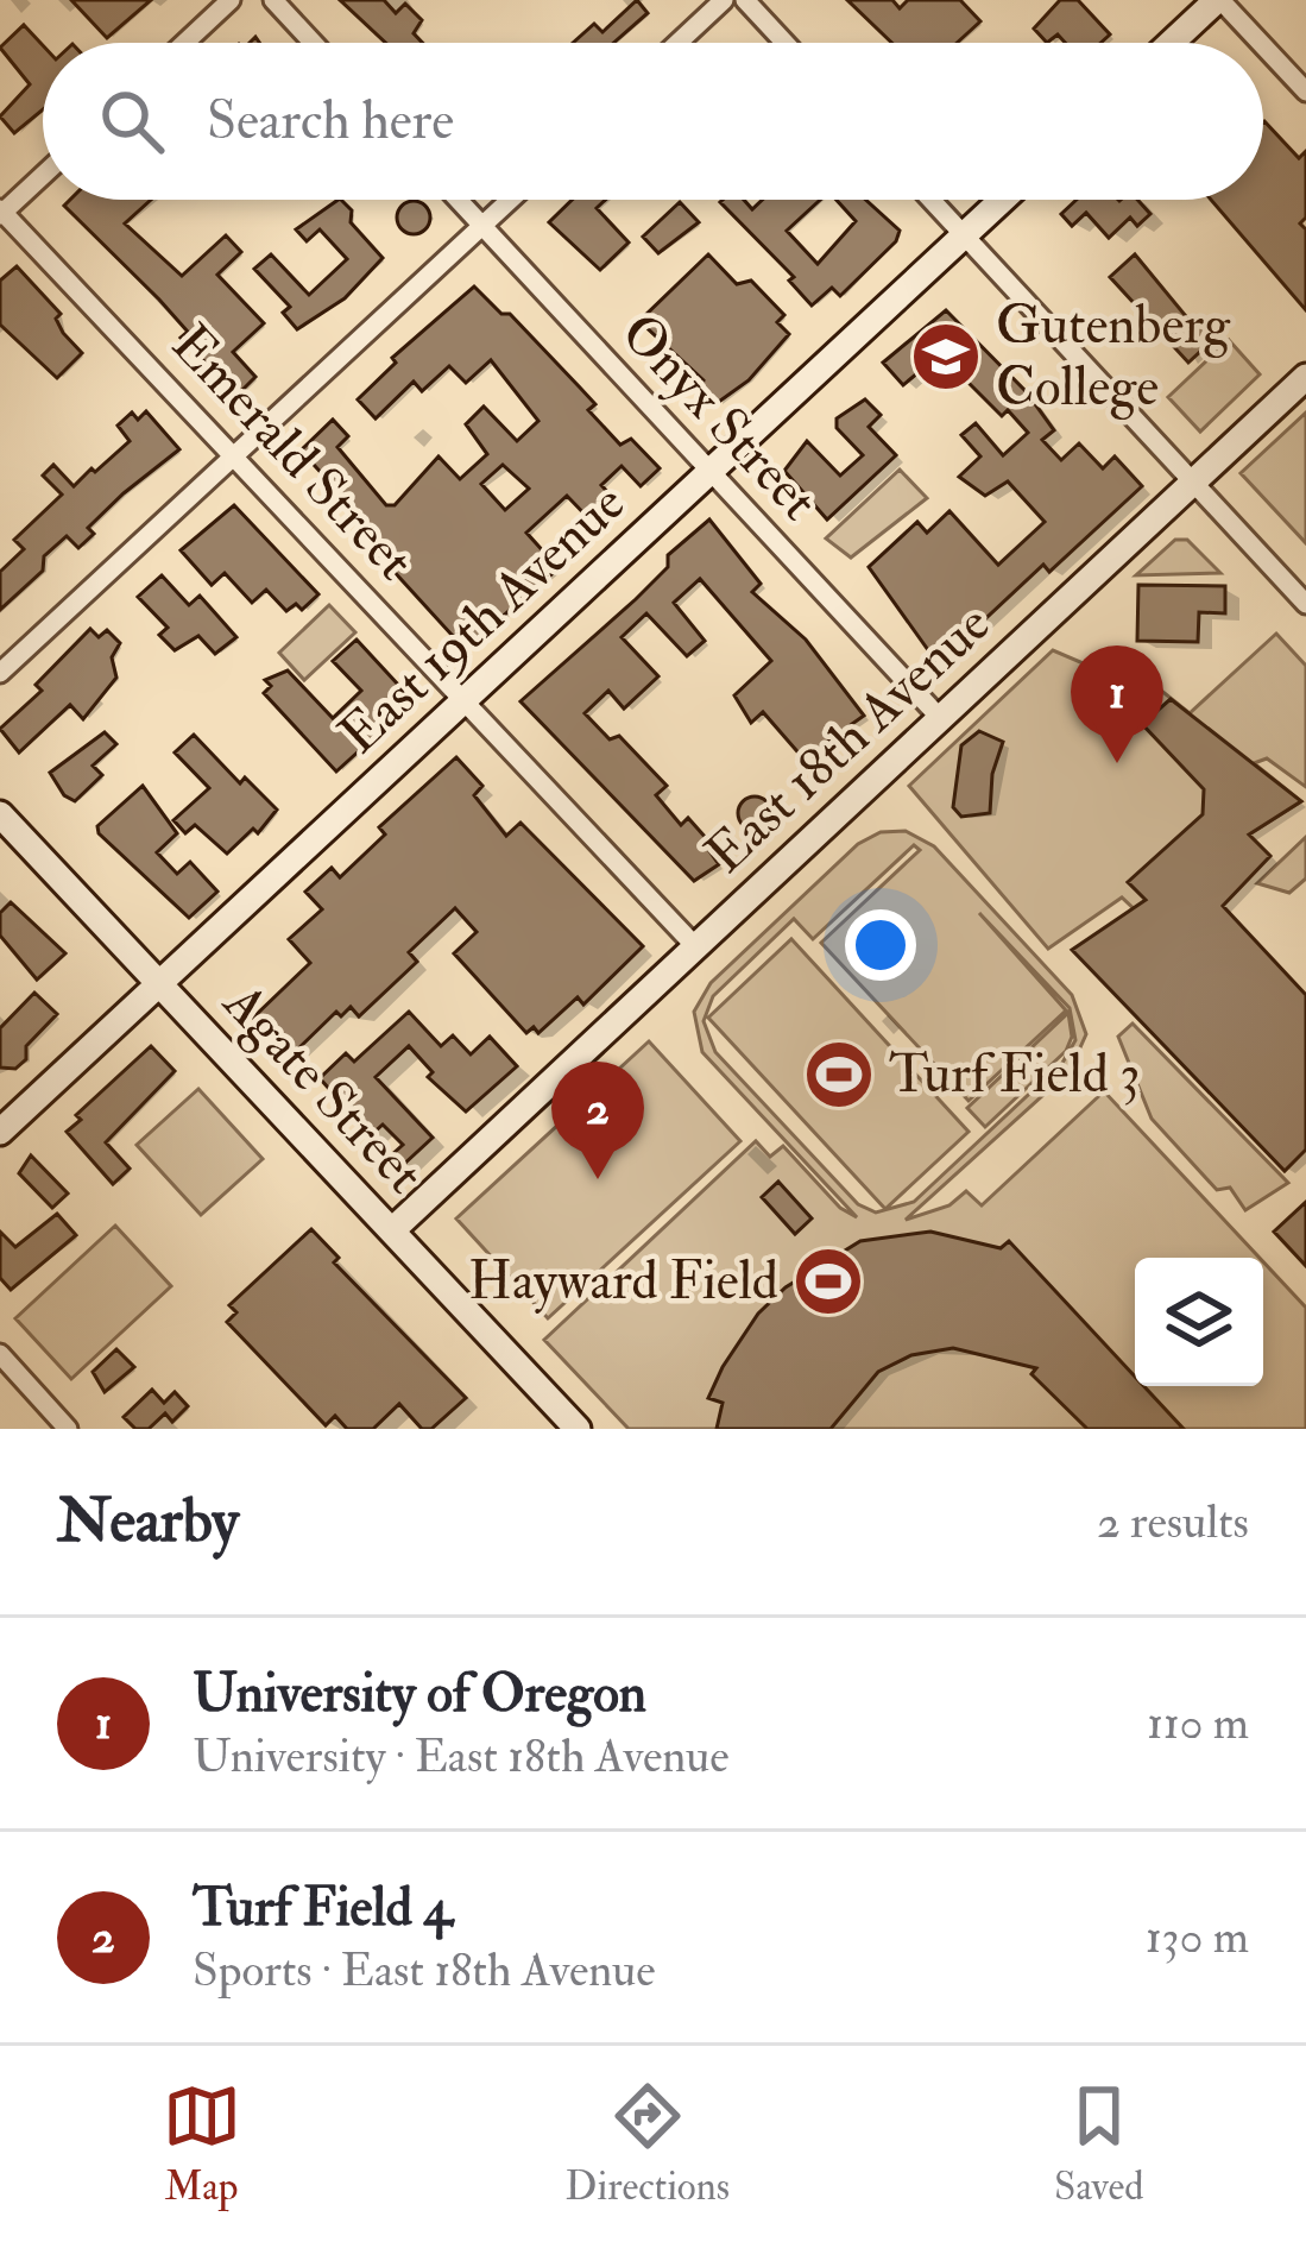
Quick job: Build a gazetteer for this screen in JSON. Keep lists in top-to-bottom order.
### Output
{
  "streets": {
    "street": [
      "Onyx Street",
      "Emerald Street",
      "East 19th Avenue",
      "East 18th Avenue",
      "Agate Street"
    ]
  },
  "crossings": [
    ["Onyx Street", "East 19th Avenue"],
    ["Onyx Street", "East 18th Avenue"],
    ["Emerald Street", "East 19th Avenue"],
    ["Emerald Street", "East 18th Avenue"],
    ["East 19th Avenue", "Agate Street"],
    ["East 18th Avenue", "Agate Street"]
  ],
  "places": {
    "school or university": ["Gutenberg College"],
    "sports": ["Turf Field 3", "Hayward Field"]
  },
  "page": {
    "search": "Search here",
    "pins": ["1", "2"],
    "heading": ["Nearby", "2 results"],
    "list": [
      {
        "mark": "1",
        "name": "University of Oregon",
        "note": "University · East 18th Avenue",
        "value": "110 m"
      },
      {
        "mark": "2",
        "name": "Turf Field 4",
        "note": "Sports · East 18th Avenue",
        "value": "130 m"
      }
    ],
    "nav": ["Map", "Directions", "Saved"]
  }
}
